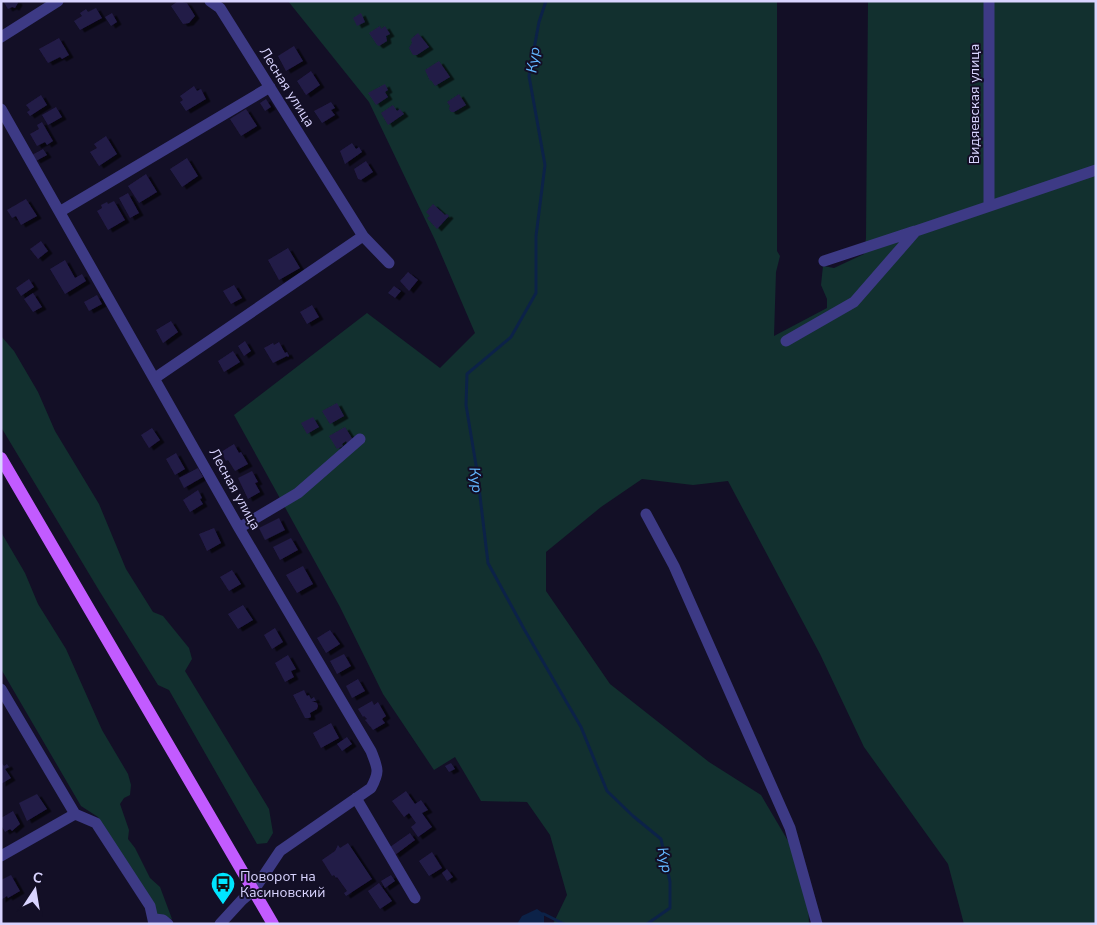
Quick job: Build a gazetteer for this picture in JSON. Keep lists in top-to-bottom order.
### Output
{
  "streets": {
    "street": ["Лесная улица", "Видяевская улица"]
  },
  "water": ["Кур"],
  "places": {
    "bus stop": ["Поворот на Касиновский"]
  },
  "north": "top"
}
